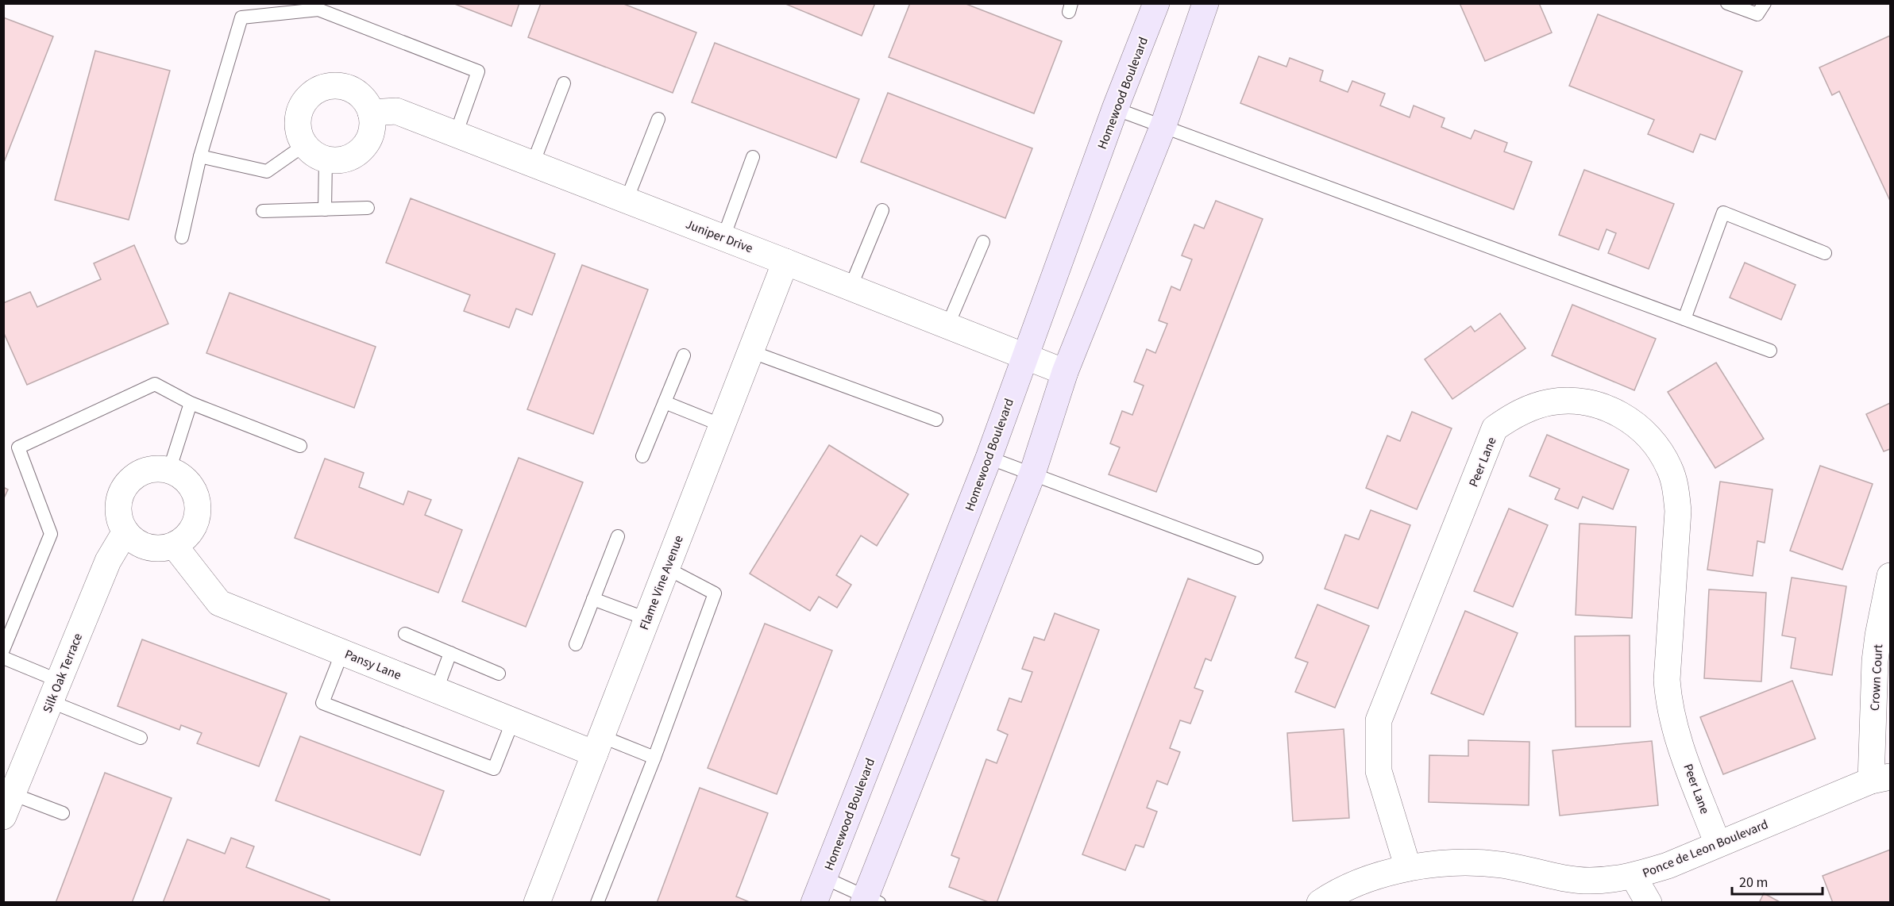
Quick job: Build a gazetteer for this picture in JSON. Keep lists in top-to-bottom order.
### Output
{
  "streets": {
    "street": [
      "Homewood Boulevard",
      "Juniper Drive",
      "Peer Lane",
      "Flame Vine Avenue",
      "Pansy Lane",
      "Silk Oak Terrace",
      "Crown Court",
      "Ponce de Leon Boulevard"
    ]
  },
  "crossings": [
    ["Homewood Boulevard", "Juniper Drive"],
    ["Juniper Drive", "Flame Vine Avenue"],
    ["Peer Lane", "Ponce de Leon Boulevard"],
    ["Flame Vine Avenue", "Pansy Lane"],
    ["Pansy Lane", "Silk Oak Terrace"],
    ["Crown Court", "Ponce de Leon Boulevard"]
  ],
  "scale_bar": "20 m"
}
